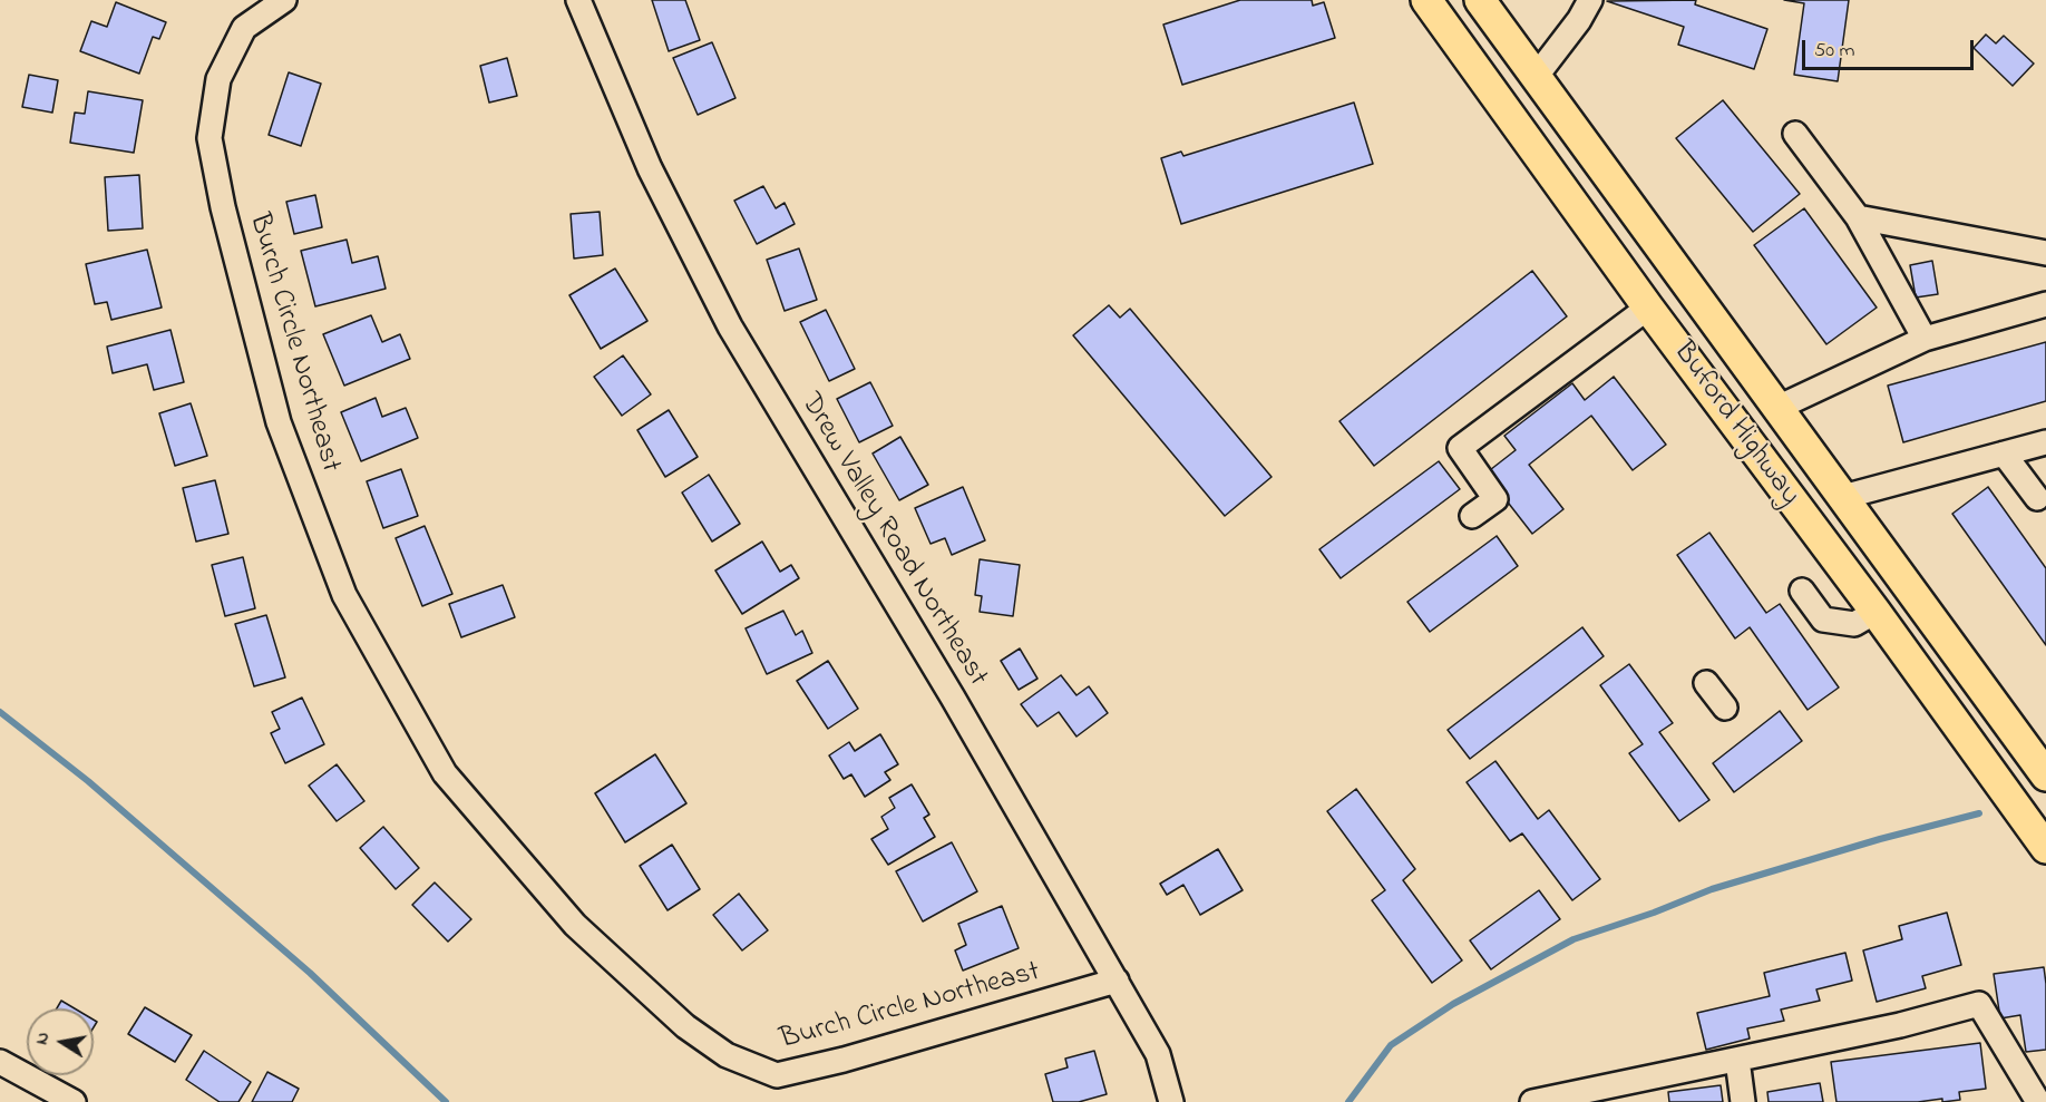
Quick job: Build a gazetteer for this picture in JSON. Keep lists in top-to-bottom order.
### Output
{
  "streets": {
    "main road": ["Buford Highway"],
    "street": ["Burch Circle Northeast", "Drew Valley Road Northeast"]
  },
  "crossings": [
    ["Burch Circle Northeast", "Drew Valley Road Northeast"]
  ],
  "scale_bar": "50 m",
  "north": "left"
}
